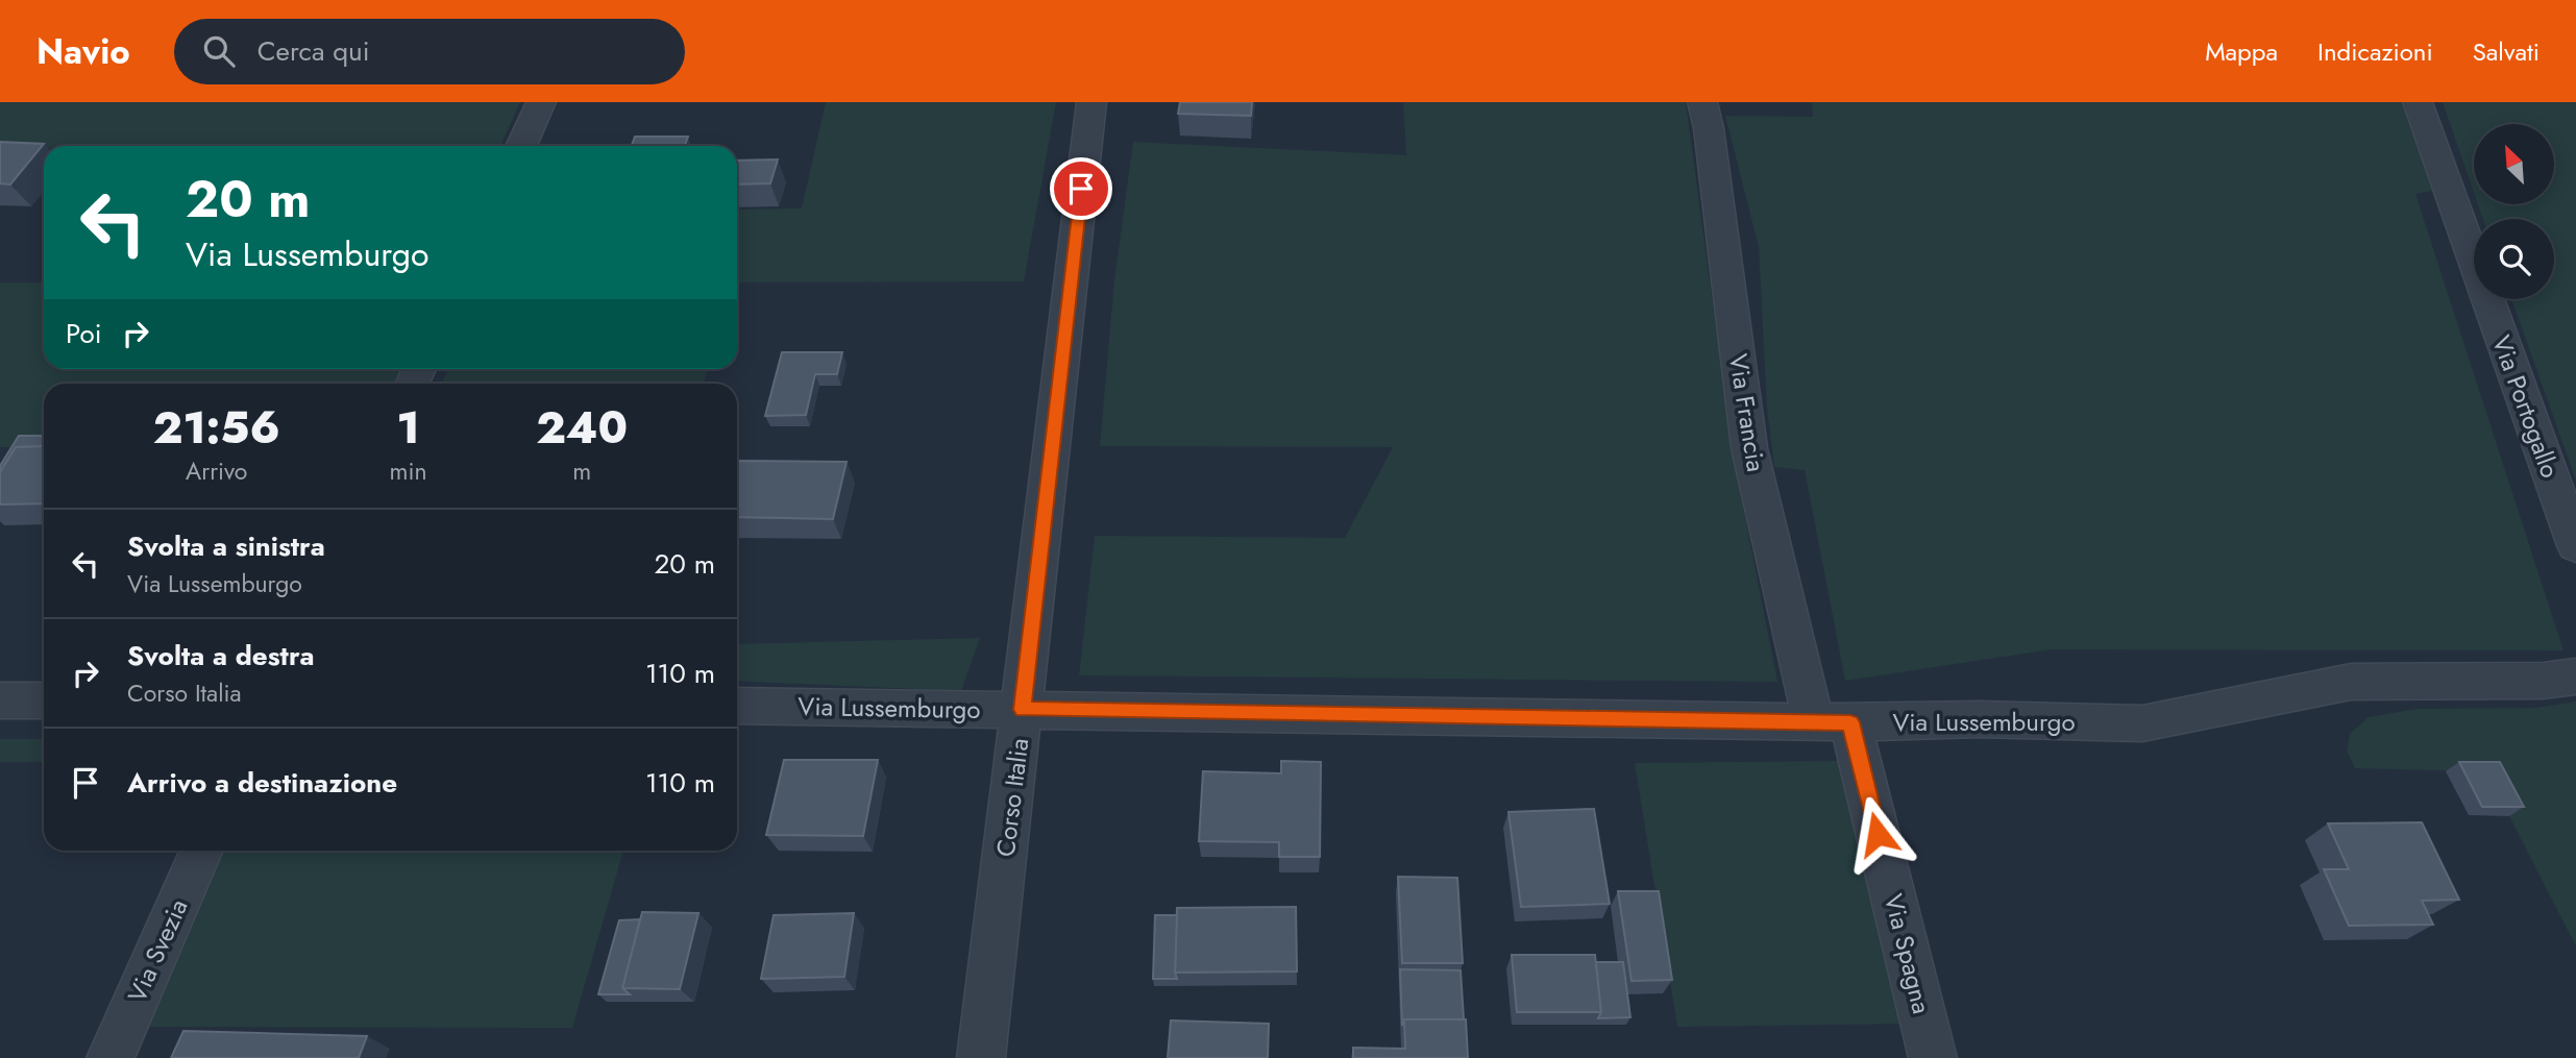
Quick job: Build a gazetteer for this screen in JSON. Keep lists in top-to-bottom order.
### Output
{
  "streets": {
    "street": [
      "Via Portogallo",
      "Via Francia",
      "Via Lussemburgo",
      "Corso Italia",
      "Via Svezia",
      "Via Spagna"
    ]
  },
  "crossings": [
    ["Via Francia", "Via Lussemburgo"],
    ["Via Francia", "Via Spagna"],
    ["Via Lussemburgo", "Corso Italia"],
    ["Via Lussemburgo", "Via Spagna"]
  ],
  "north": "top left",
  "page": {
    "header": "Navio",
    "search": "Cerca qui",
    "nav": ["Mappa", "Indicazioni", "Salvati"],
    "turn": ["20 m", "Via Lussemburgo"],
    "then": "Poi",
    "eta": [
      "21:56",
      "Arrivo",
      "1",
      "min",
      "240",
      "m"
    ],
    "list": [
      {
        "name": "Svolta a sinistra",
        "note": "Via Lussemburgo",
        "value": "20 m"
      },
      {
        "name": "Svolta a destra",
        "note": "Corso Italia",
        "value": "110 m"
      },
      {
        "name": "Arrivo a destinazione",
        "value": "110 m"
      }
    ]
  }
}
